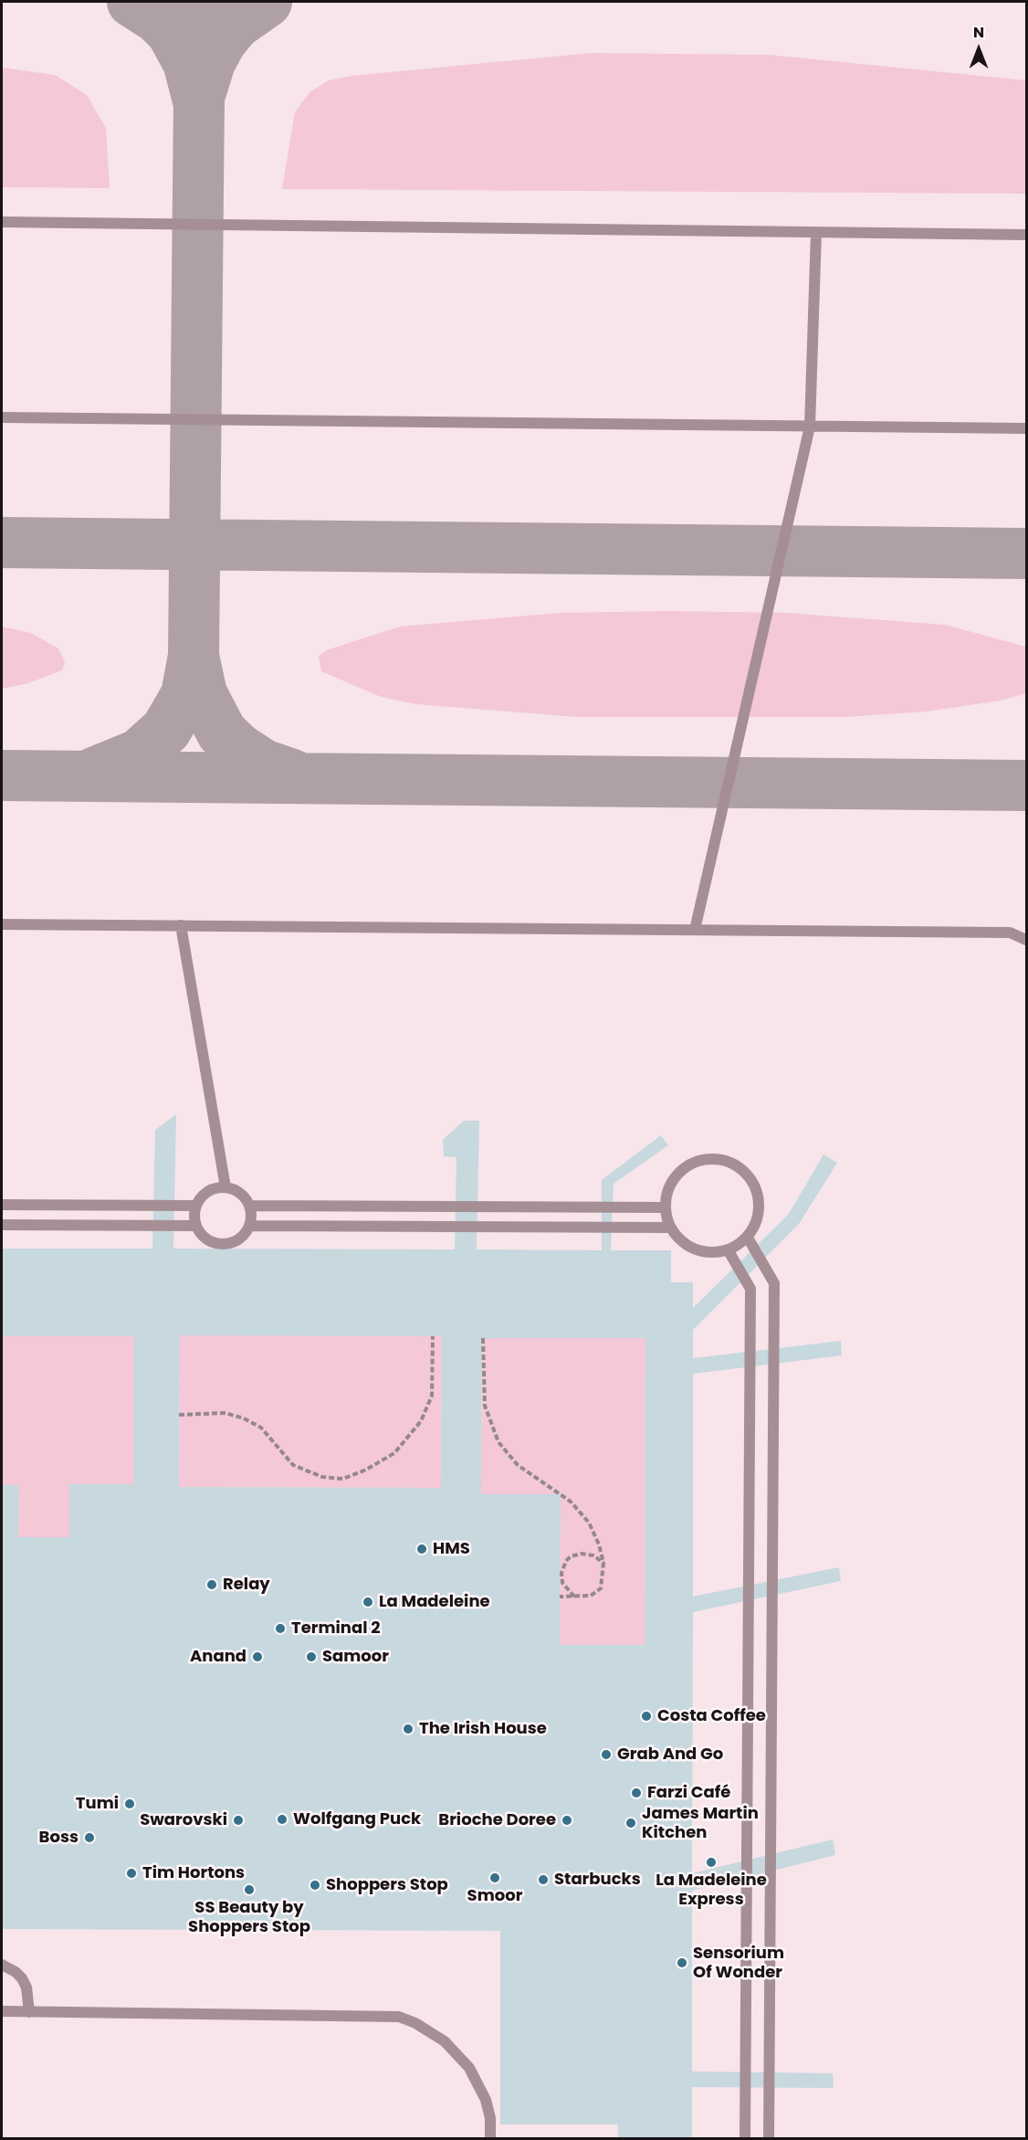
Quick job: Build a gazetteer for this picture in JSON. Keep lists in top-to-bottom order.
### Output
{
  "places": [
    "HMS",
    "Relay",
    "La Madeleine",
    "Terminal 2",
    "Anand",
    "Samoor",
    "Costa Coffee",
    "The Irish House",
    "Grab And Go",
    "Farzi Café",
    "Tumi",
    "Wolfgang Puck",
    "Swarovski",
    "Brioche Doree",
    "James Martin Kitchen",
    "Boss",
    "La Madeleine Express",
    "Tim Hortons",
    "Smoor",
    "Starbucks",
    "Shoppers Stop",
    "SS Beauty by Shoppers Stop",
    "Sensorium Of Wonder"
  ],
  "north": "top"
}
